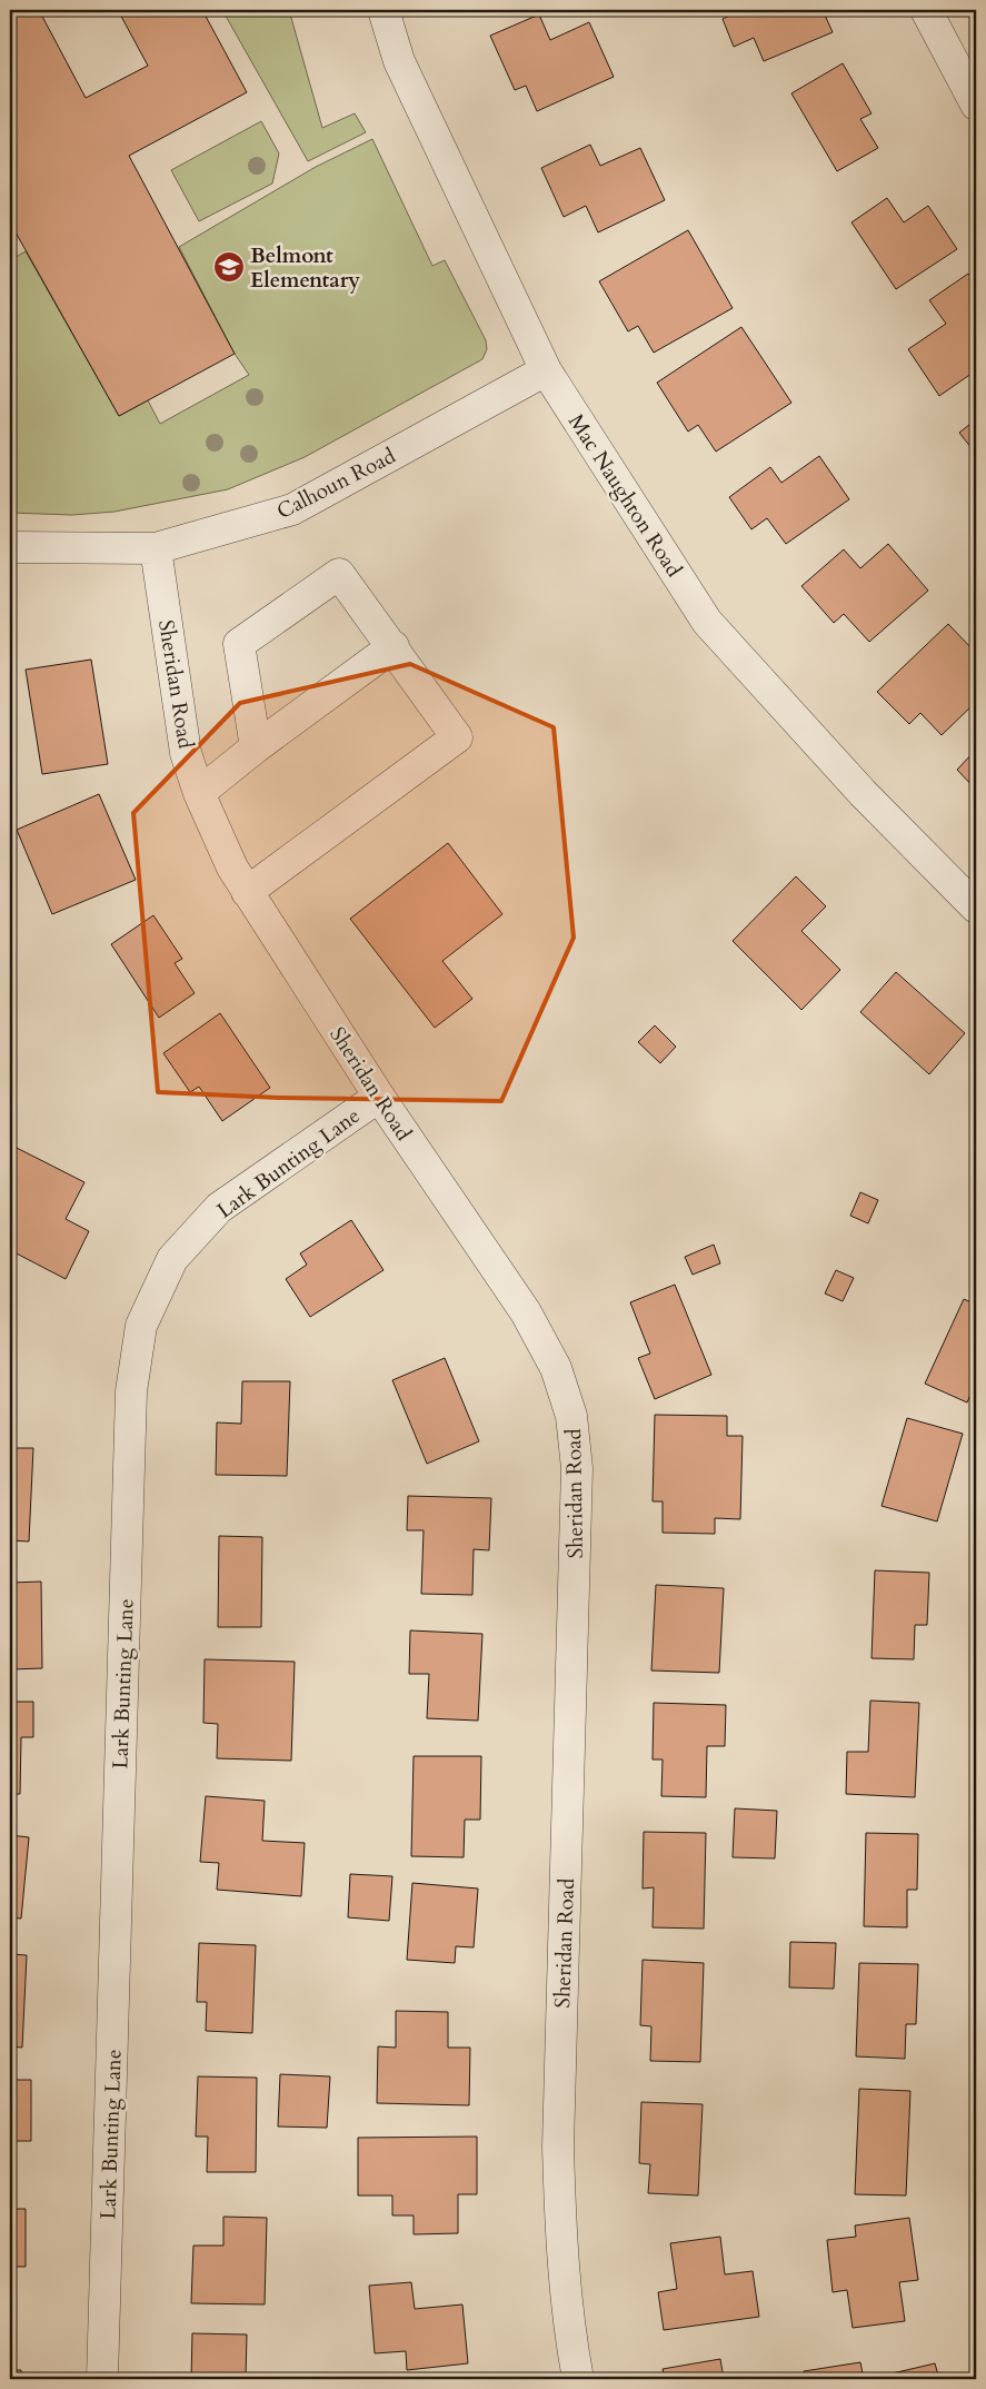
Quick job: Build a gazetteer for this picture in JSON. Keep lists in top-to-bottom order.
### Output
{
  "streets": {
    "street": [
      "Calhoun Road",
      "Mac Naughton Road",
      "Sheridan Road",
      "Lark Bunting Lane"
    ]
  },
  "crossings": [
    ["Calhoun Road", "Mac Naughton Road"],
    ["Calhoun Road", "Sheridan Road"],
    ["Sheridan Road", "Lark Bunting Lane"]
  ],
  "places": {
    "school or university": ["Belmont Elementary"]
  }
}
